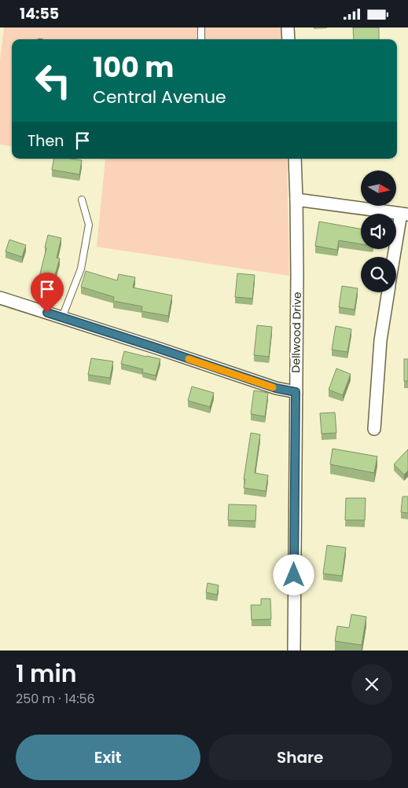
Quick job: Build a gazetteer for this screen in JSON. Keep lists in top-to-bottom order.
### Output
{
  "streets": {
    "street": ["Dellwood Drive"]
  },
  "north": "right",
  "page": {
    "status": "14:55",
    "turn": ["100 m", "Central Avenue"],
    "then": "Then",
    "heading": ["1 min", "250 m · 14:56"],
    "buttons": ["Exit", "Share"]
  }
}
